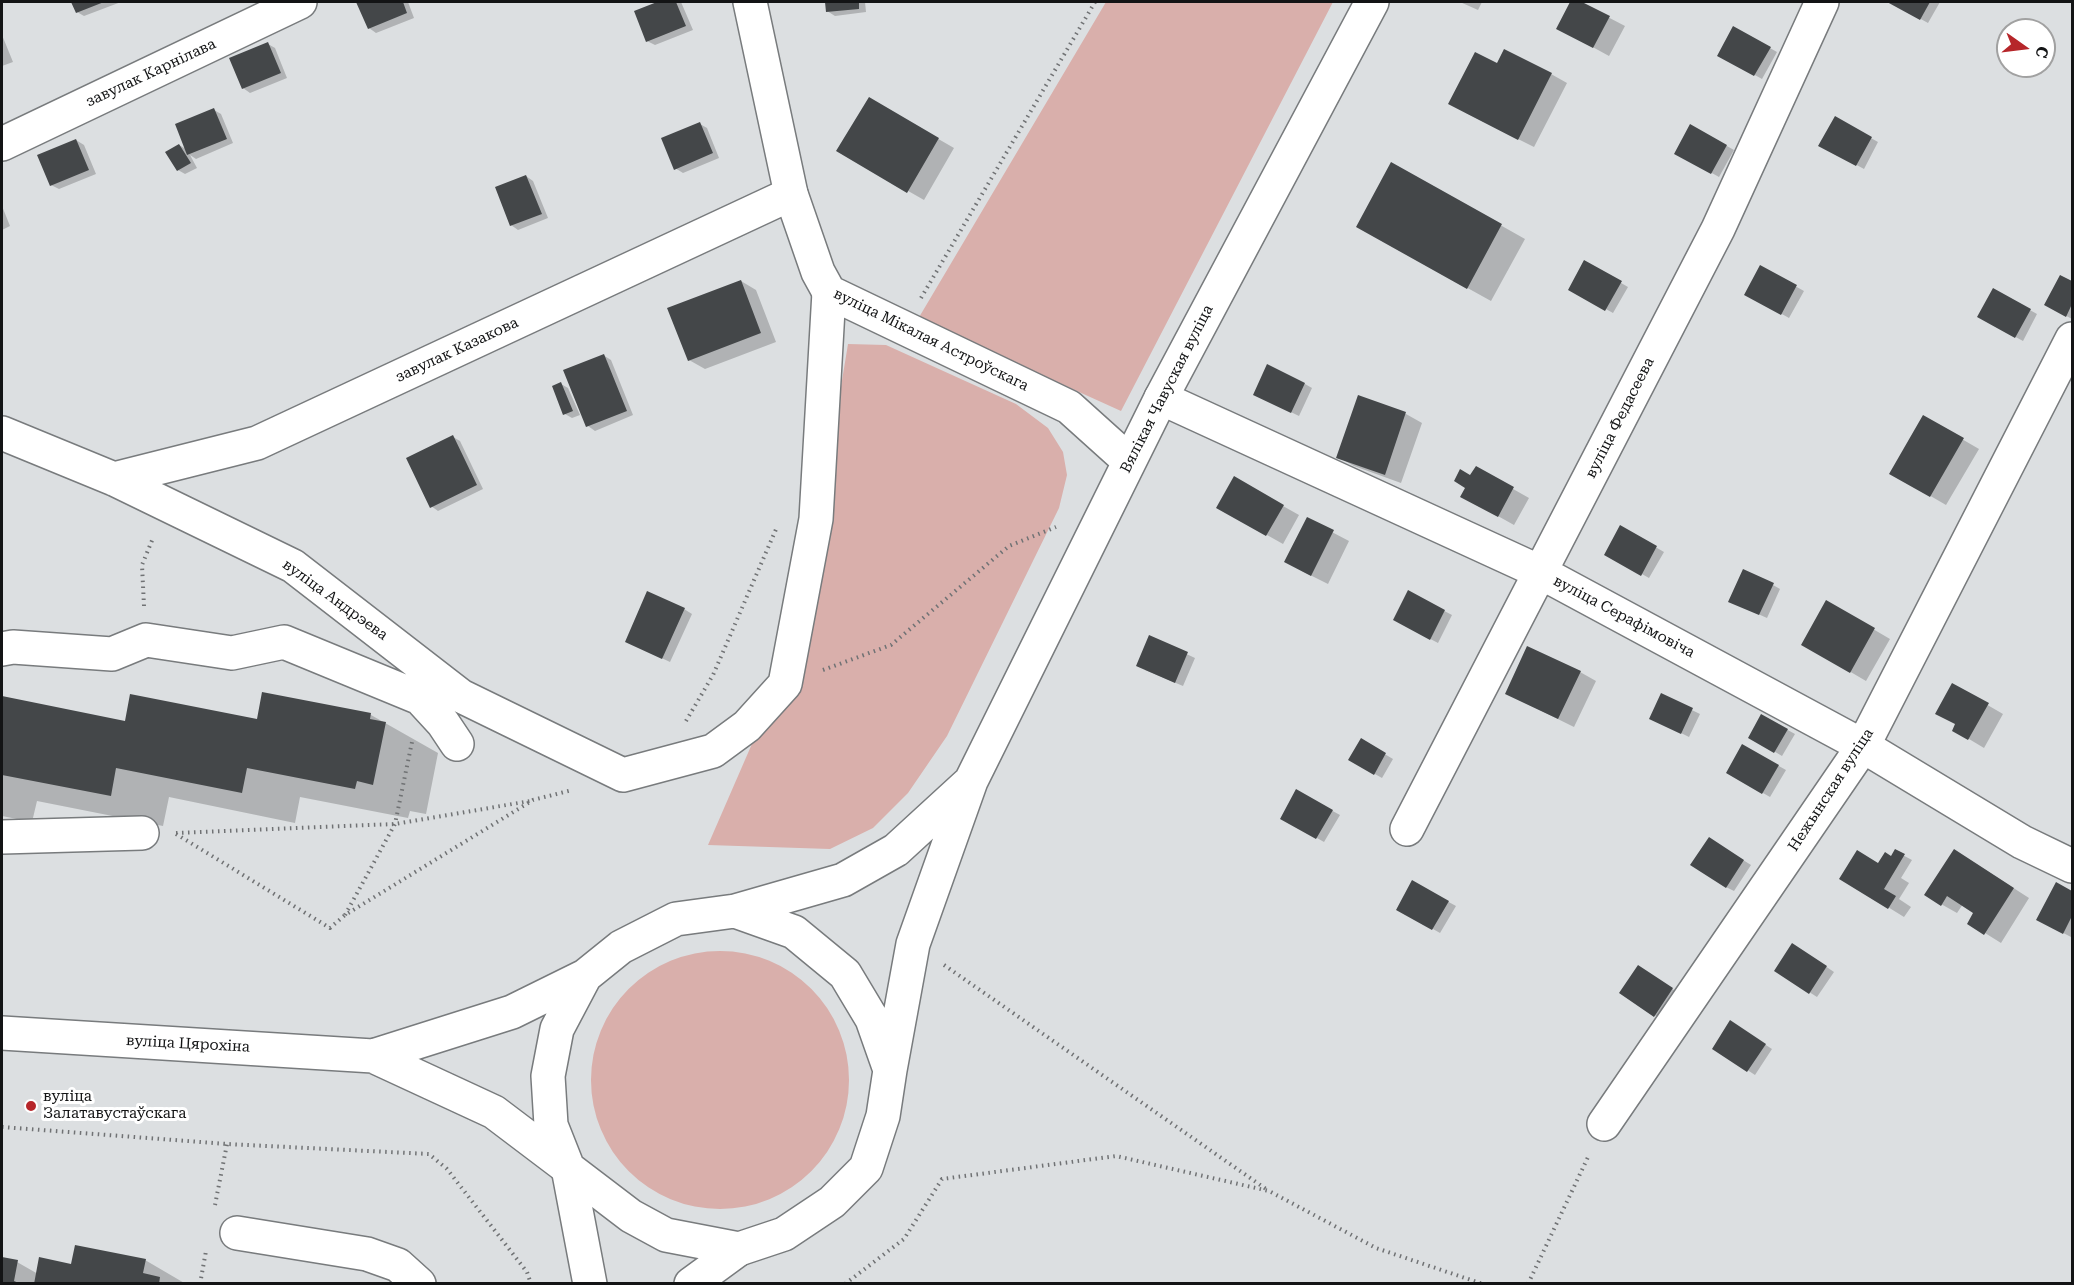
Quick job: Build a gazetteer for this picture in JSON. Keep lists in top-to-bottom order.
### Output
{
  "streets": {
    "street": [
      "завулак Карнілава",
      "вуліца Мікалая Астроўскага",
      "завулак Казакова",
      "Вялікая Чавуская вуліца",
      "вуліца Федасеева",
      "вуліца Андрэева",
      "вуліца Серафімовіча",
      "Нежынская вуліца",
      "вуліца Цярохіна"
    ]
  },
  "crossings": [
    ["вуліца Мікалая Астроўскага", "завулак Казакова"],
    ["вуліца Мікалая Астроўскага", "Вялікая Чавуская вуліца"],
    ["завулак Казакова", "вуліца Андрэева"],
    ["Вялікая Чавуская вуліца", "вуліца Серафімовіча"],
    ["Вялікая Чавуская вуліца", "вуліца Цярохіна"],
    ["вуліца Федасеева", "вуліца Серафімовіча"],
    ["вуліца Серафімовіча", "Нежынская вуліца"]
  ],
  "places": ["вуліца Залатавустаўскага"],
  "north": "right"
}
